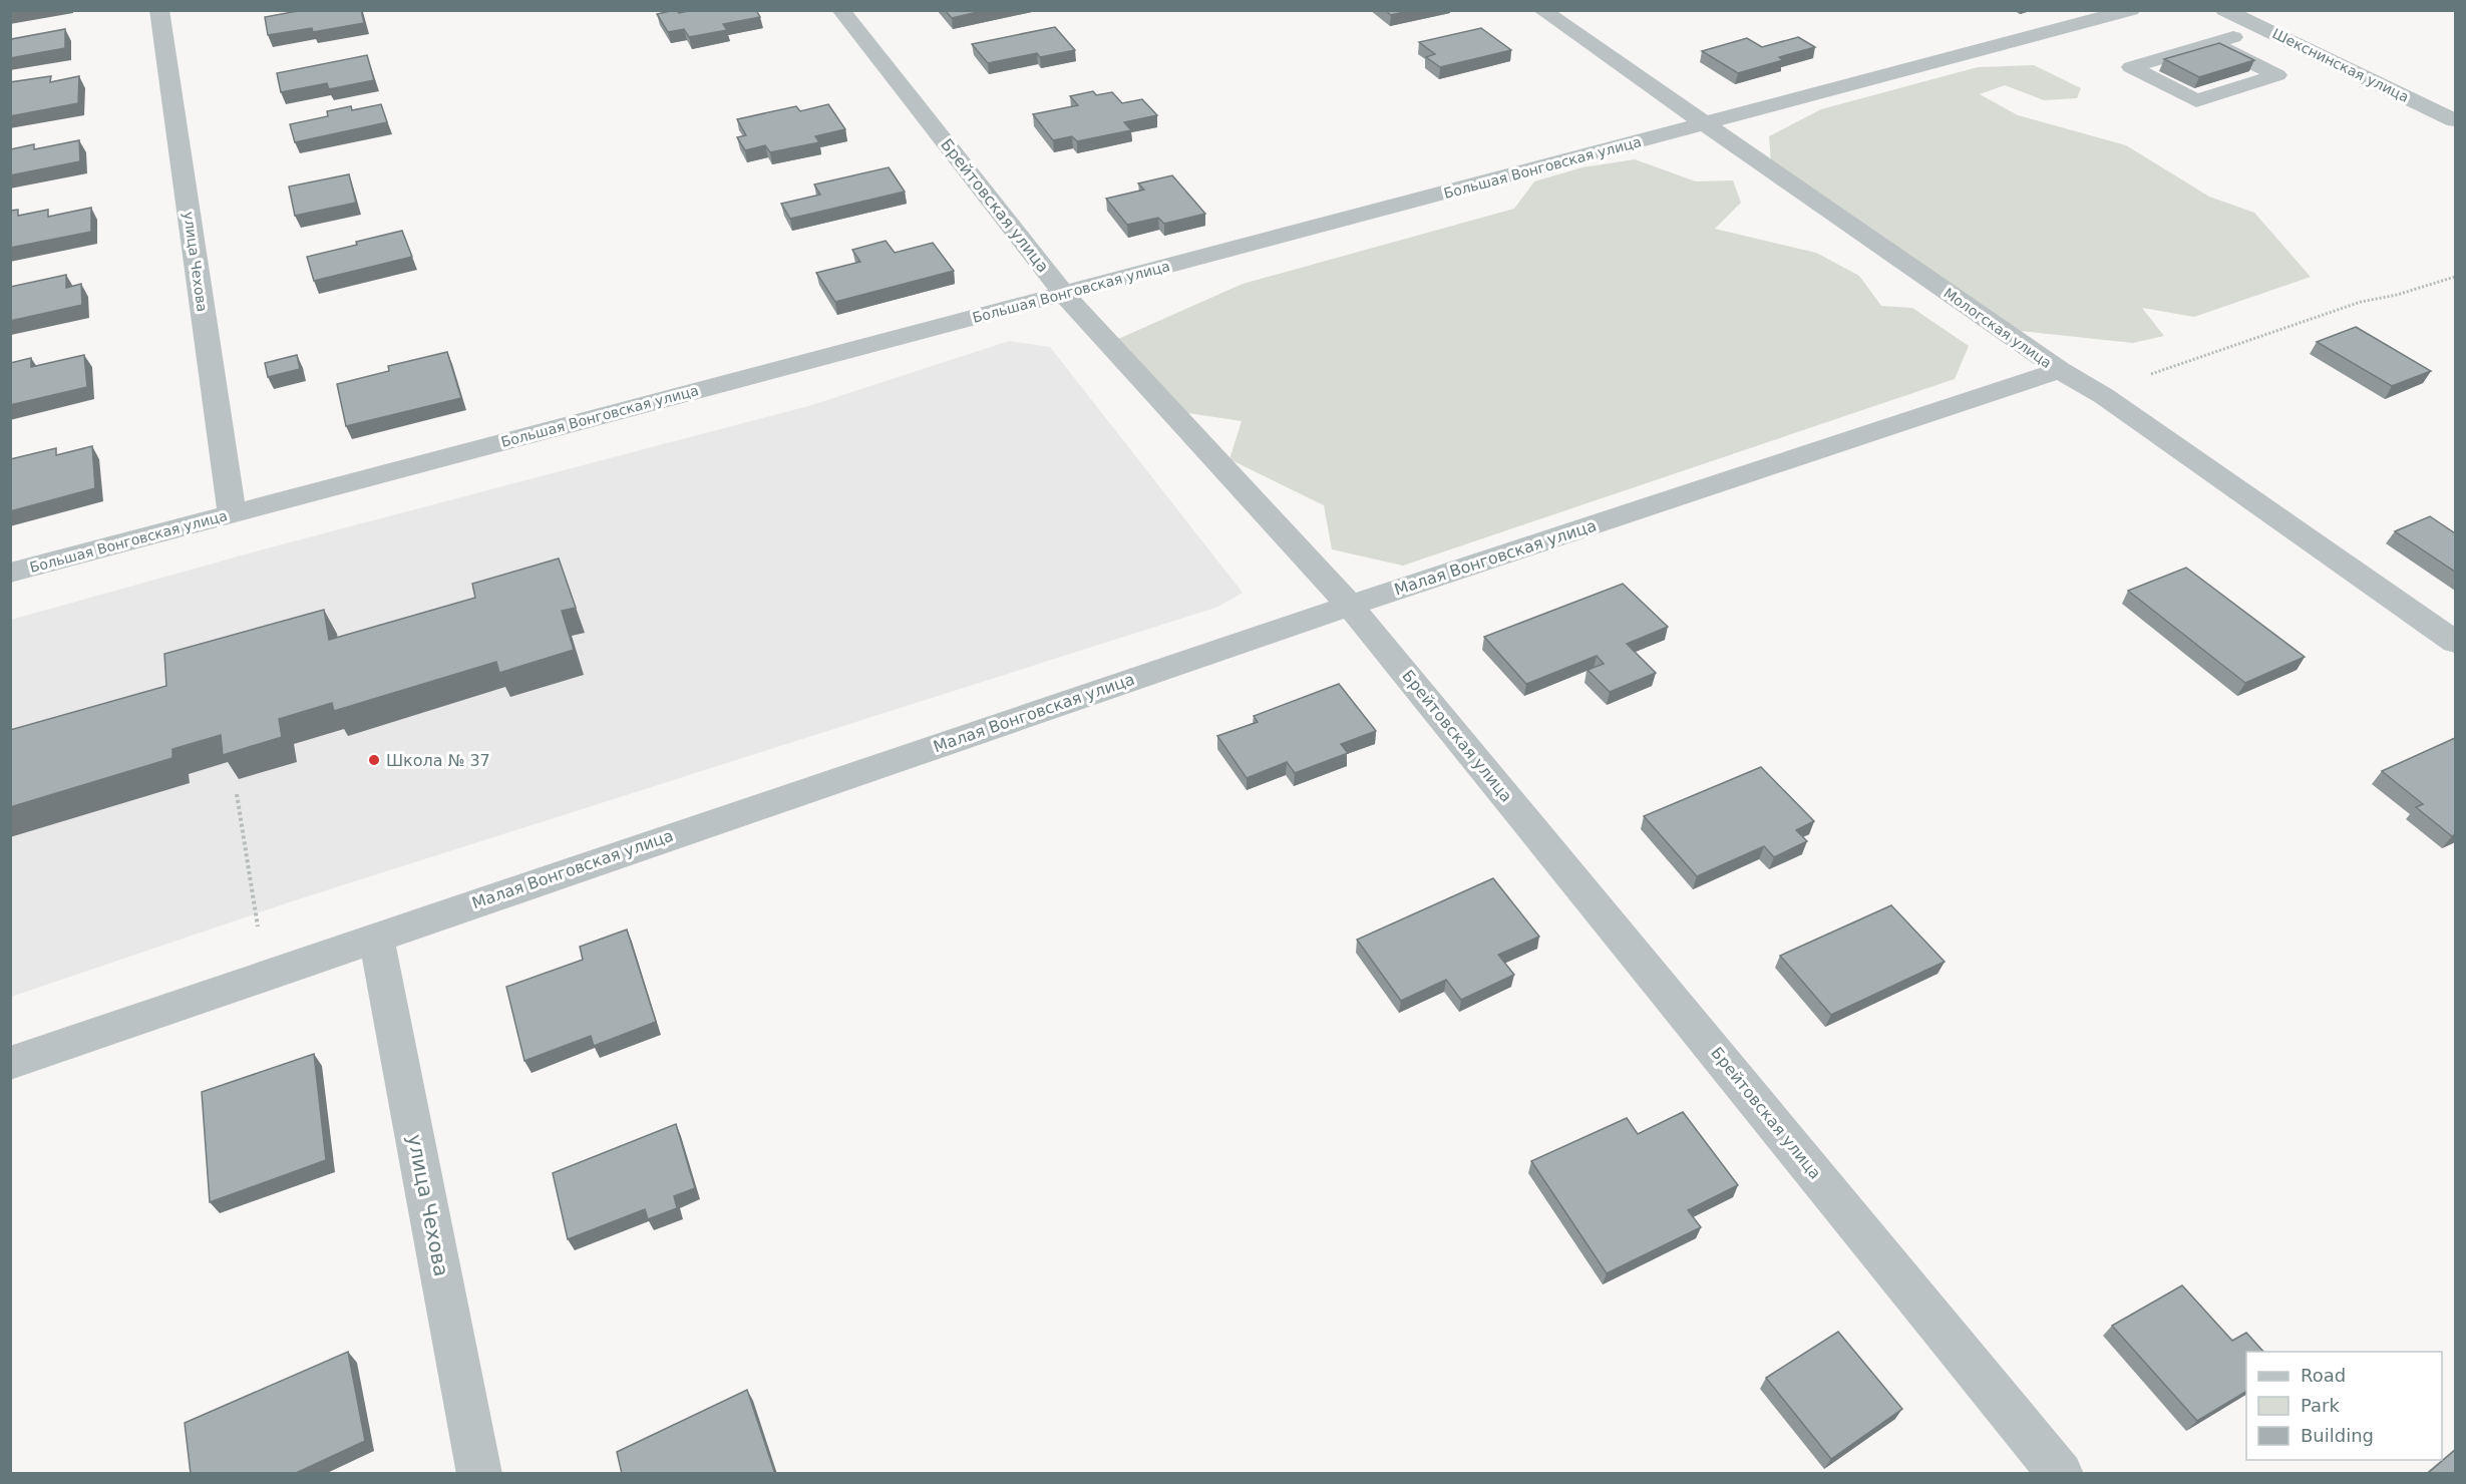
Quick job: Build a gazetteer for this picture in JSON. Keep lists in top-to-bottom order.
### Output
{
  "streets": {
    "street": [
      "Шекснинская улица",
      "Большая Вонговская улица",
      "Брейтовская улица",
      "улица Чехова",
      "Мологская улица",
      "Малая Вонговская улица"
    ]
  },
  "crossings": [
    ["Большая Вонговская улица", "Брейтовская улица"],
    ["Большая Вонговская улица", "улица Чехова"],
    ["Большая Вонговская улица", "Мологская улица"],
    ["Брейтовская улица", "Малая Вонговская улица"],
    ["улица Чехова", "Малая Вонговская улица"],
    ["Мологская улица", "Малая Вонговская улица"]
  ],
  "places": ["Школа № 37"],
  "legend": ["Road", "Park", "Building"]
}
